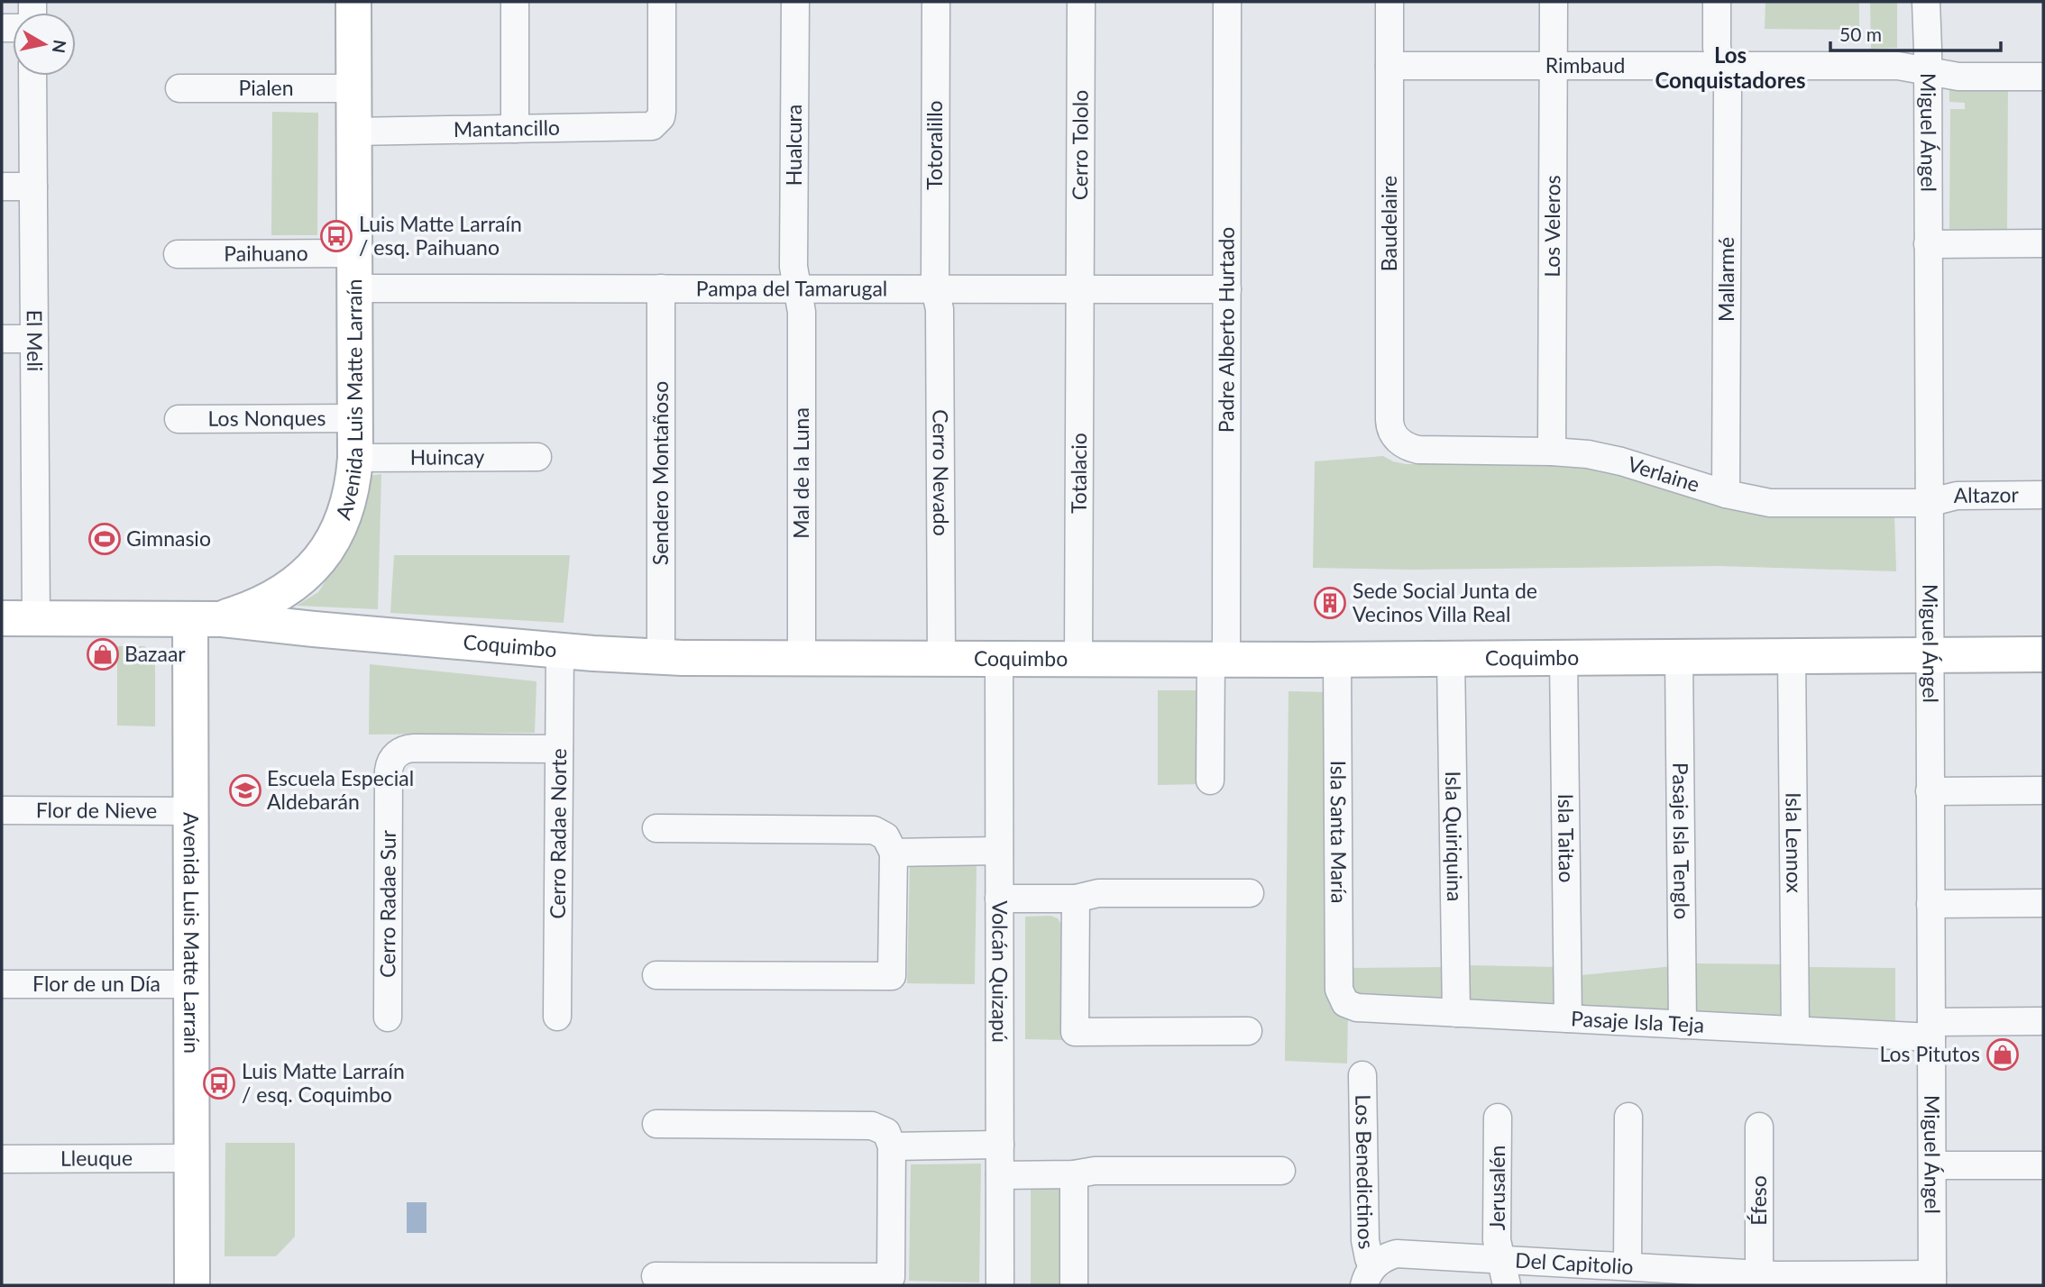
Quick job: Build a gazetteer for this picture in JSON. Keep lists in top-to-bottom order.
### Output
{
  "streets": {
    "street": [
      "Rimbaud",
      "Pialen",
      "Mantancillo",
      "Miguel Ángel",
      "Hualcura",
      "Totoralillo",
      "Cerro Tololo",
      "Baudelaire",
      "Los Veleros",
      "Paihuano",
      "Mallarmé",
      "Pampa del Tamarugal",
      "Padre Alberto Hurtado",
      "El Meli",
      "Avenida Luis Matte Larraín",
      "Los Nonques",
      "Huincay",
      "Sendero Montañoso",
      "Mal de la Luna",
      "Cerro Nevado",
      "Totalacio",
      "Verlaine",
      "Altazor",
      "Coquimbo",
      "Flor de Nieve",
      "Isla Santa María",
      "Cerro Radae Norte",
      "Isla Quiriquina",
      "Isla Taitao",
      "Pasaje Isla Tenglo",
      "Isla Lennox",
      "Cerro Radae Sur",
      "Volcán Quizapú",
      "Flor de un Día",
      "Pasaje Isla Teja",
      "Lleuque",
      "Los Benedictinos",
      "Jerusalén",
      "Éfeso",
      "Del Capitolio"
    ]
  },
  "crossings": [
    ["Rimbaud", "Miguel Ángel"],
    ["Rimbaud", "Baudelaire"],
    ["Rimbaud", "Los Veleros"],
    ["Rimbaud", "Mallarmé"],
    ["Pialen", "Avenida Luis Matte Larraín"],
    ["Mantancillo", "Avenida Luis Matte Larraín"],
    ["Miguel Ángel", "Verlaine"],
    ["Miguel Ángel", "Altazor"],
    ["Miguel Ángel", "Coquimbo"],
    ["Miguel Ángel", "Pasaje Isla Teja"],
    ["Miguel Ángel", "Del Capitolio"],
    ["Hualcura", "Pampa del Tamarugal"],
    ["Hualcura", "Mal de la Luna"],
    ["Totoralillo", "Pampa del Tamarugal"],
    ["Totoralillo", "Cerro Nevado"],
    ["Cerro Tololo", "Pampa del Tamarugal"],
    ["Cerro Tololo", "Totalacio"],
    ["Baudelaire", "Verlaine"],
    ["Los Veleros", "Verlaine"],
    ["Paihuano", "Avenida Luis Matte Larraín"],
    ["Mallarmé", "Verlaine"],
    ["Pampa del Tamarugal", "Padre Alberto Hurtado"],
    ["Pampa del Tamarugal", "Avenida Luis Matte Larraín"],
    ["Pampa del Tamarugal", "Sendero Montañoso"],
    ["Pampa del Tamarugal", "Mal de la Luna"],
    ["Pampa del Tamarugal", "Cerro Nevado"],
    ["Pampa del Tamarugal", "Totalacio"],
    ["Padre Alberto Hurtado", "Coquimbo"],
    ["El Meli", "Coquimbo"],
    ["Avenida Luis Matte Larraín", "Los Nonques"],
    ["Avenida Luis Matte Larraín", "Huincay"],
    ["Avenida Luis Matte Larraín", "Coquimbo"],
    ["Avenida Luis Matte Larraín", "Flor de Nieve"],
    ["Avenida Luis Matte Larraín", "Flor de un Día"],
    ["Avenida Luis Matte Larraín", "Lleuque"],
    ["Sendero Montañoso", "Coquimbo"],
    ["Mal de la Luna", "Coquimbo"],
    ["Cerro Nevado", "Coquimbo"],
    ["Totalacio", "Coquimbo"],
    ["Verlaine", "Altazor"],
    ["Coquimbo", "Isla Santa María"],
    ["Coquimbo", "Cerro Radae Norte"],
    ["Coquimbo", "Isla Quiriquina"],
    ["Coquimbo", "Isla Taitao"],
    ["Coquimbo", "Pasaje Isla Tenglo"],
    ["Coquimbo", "Isla Lennox"],
    ["Coquimbo", "Volcán Quizapú"],
    ["Isla Santa María", "Pasaje Isla Teja"],
    ["Cerro Radae Norte", "Cerro Radae Sur"],
    ["Isla Quiriquina", "Pasaje Isla Teja"],
    ["Isla Taitao", "Pasaje Isla Teja"],
    ["Pasaje Isla Tenglo", "Pasaje Isla Teja"],
    ["Isla Lennox", "Pasaje Isla Teja"],
    ["Los Benedictinos", "Del Capitolio"],
    ["Jerusalén", "Del Capitolio"],
    ["Éfeso", "Del Capitolio"]
  ],
  "districts": ["Los Conquistadores"],
  "places": {
    "bus stop": ["Luis Matte Larraín / esq. Paihuano", "Luis Matte Larraín / esq. Coquimbo"],
    "sports": ["Gimnasio"],
    "building": ["Sede Social Junta de Vecinos Villa Real"],
    "shop": ["Bazaar", "Los Pitutos"],
    "school or university": ["Escuela Especial Aldebarán"]
  },
  "scale_bar": "50 m",
  "north": "right"
}
